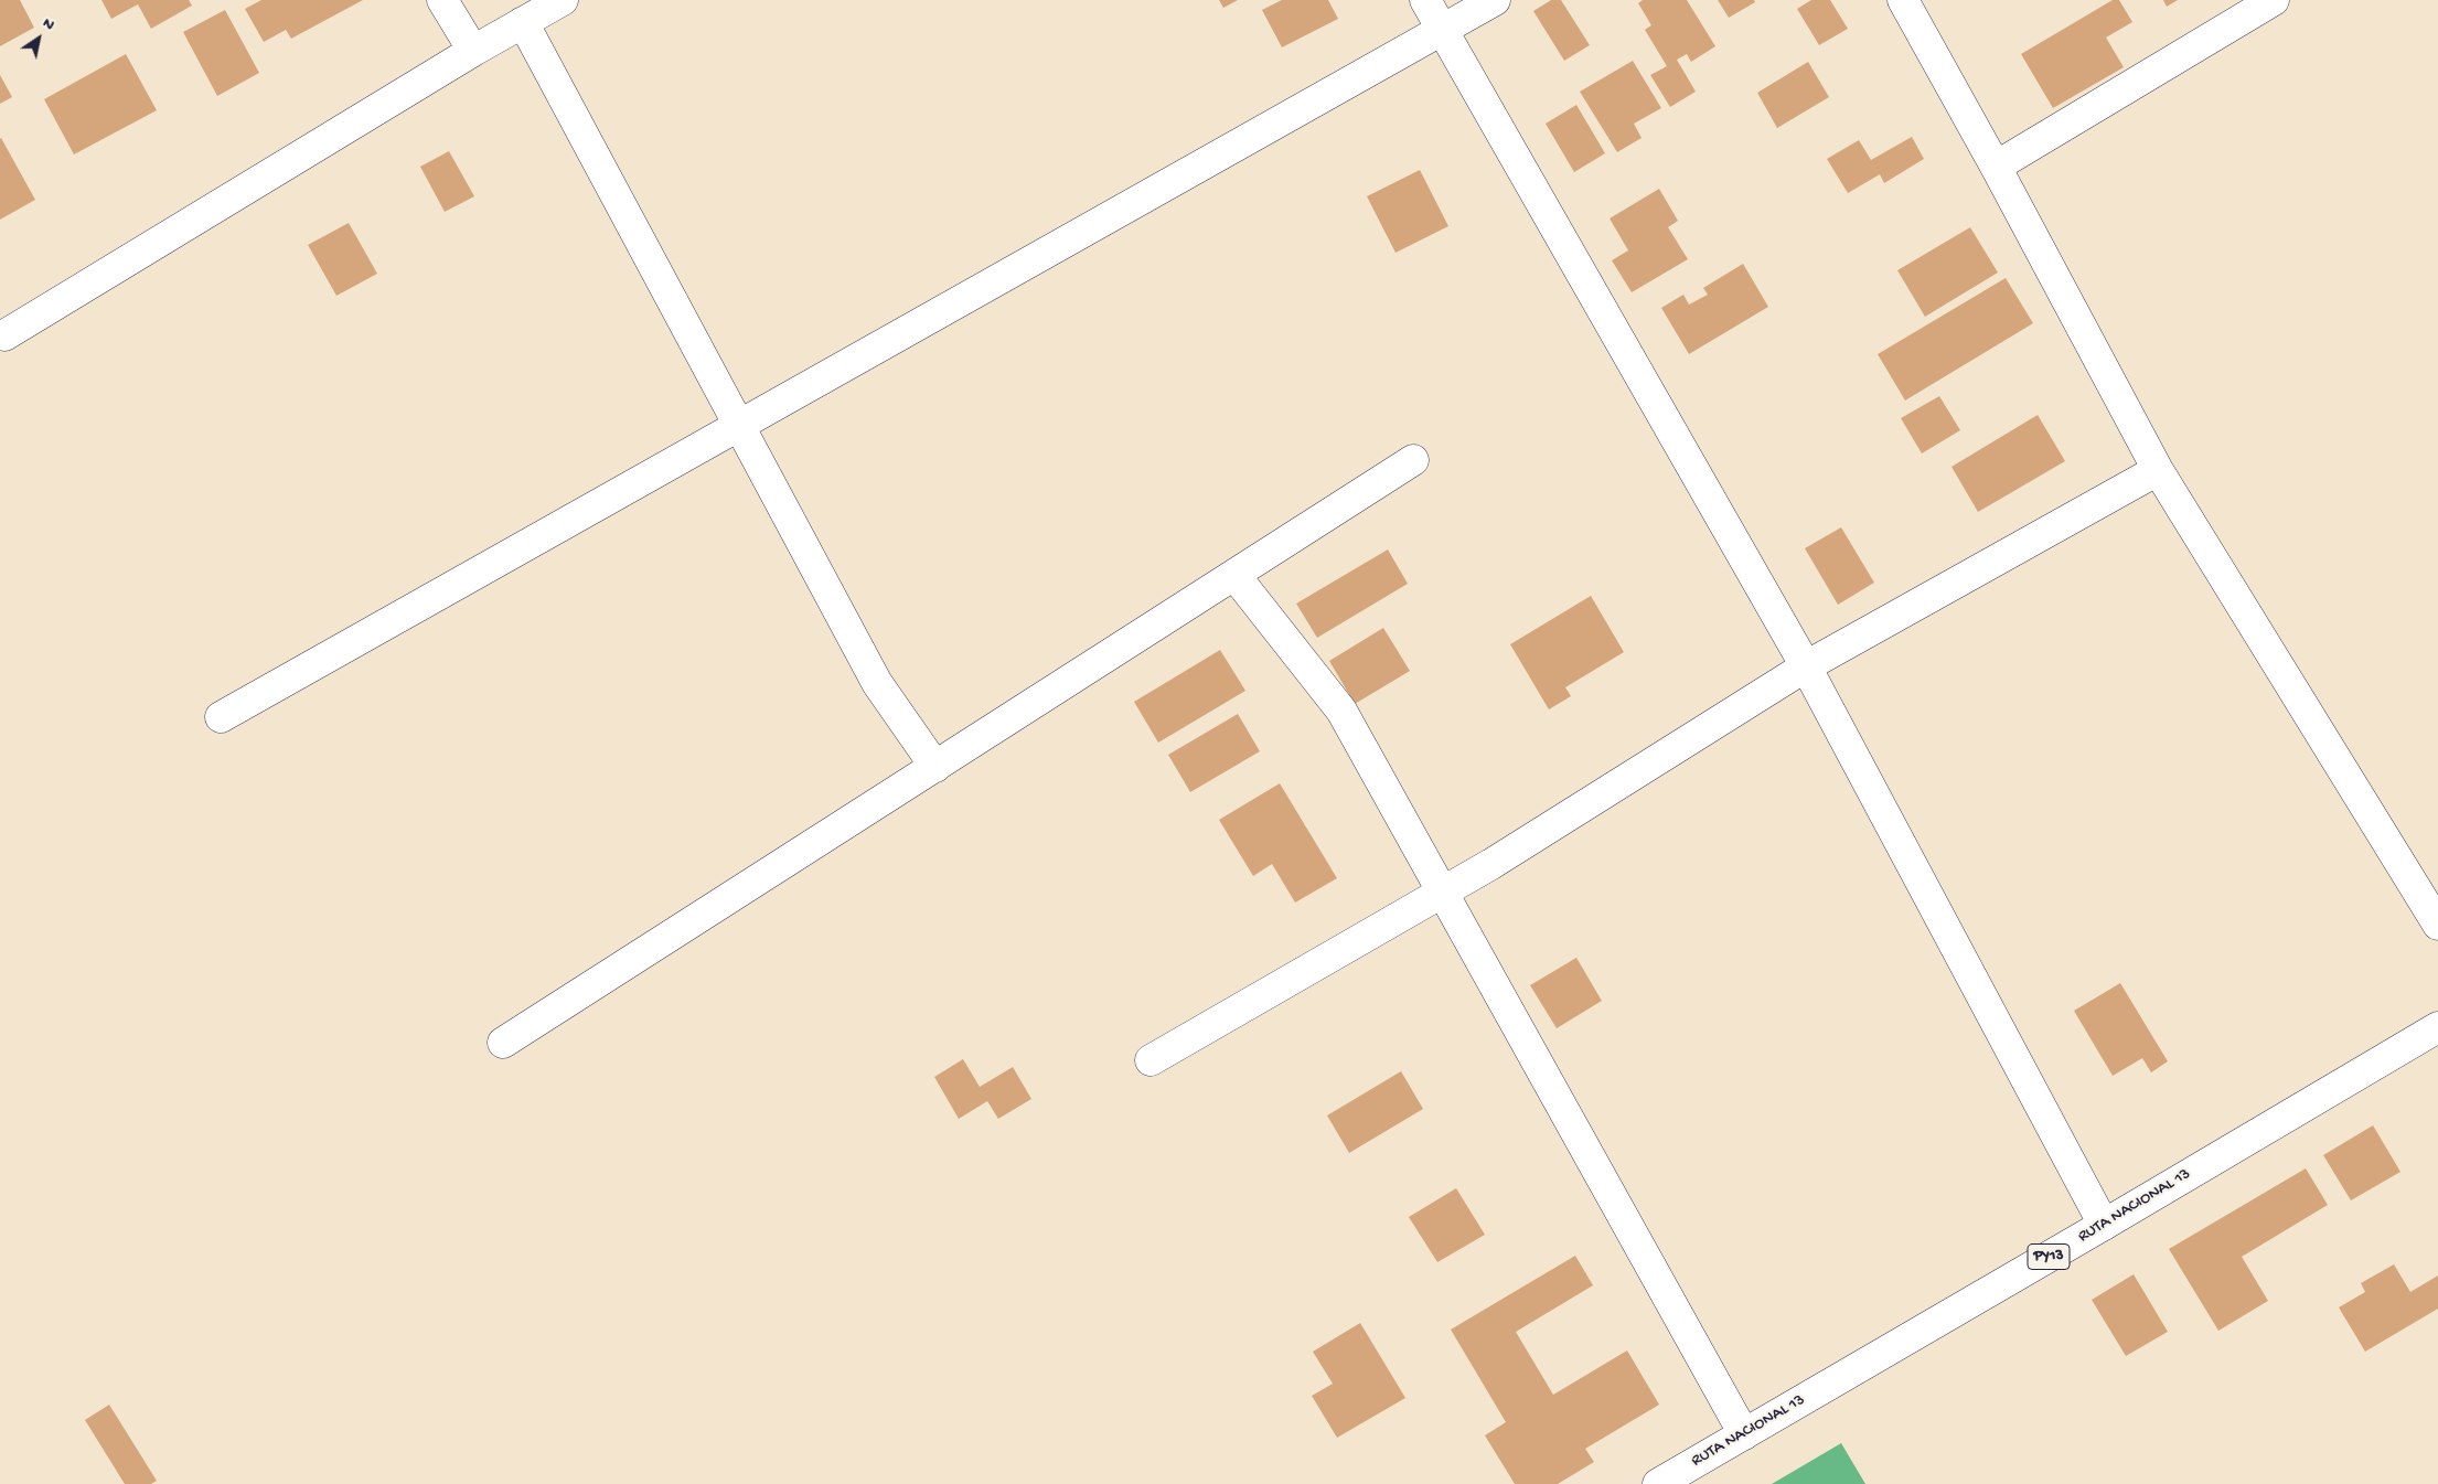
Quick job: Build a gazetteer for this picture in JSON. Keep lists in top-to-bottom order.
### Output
{
  "streets": {
    "main road": ["RUTA NACIONAL 13", "PY13"]
  },
  "north": "top right"
}
